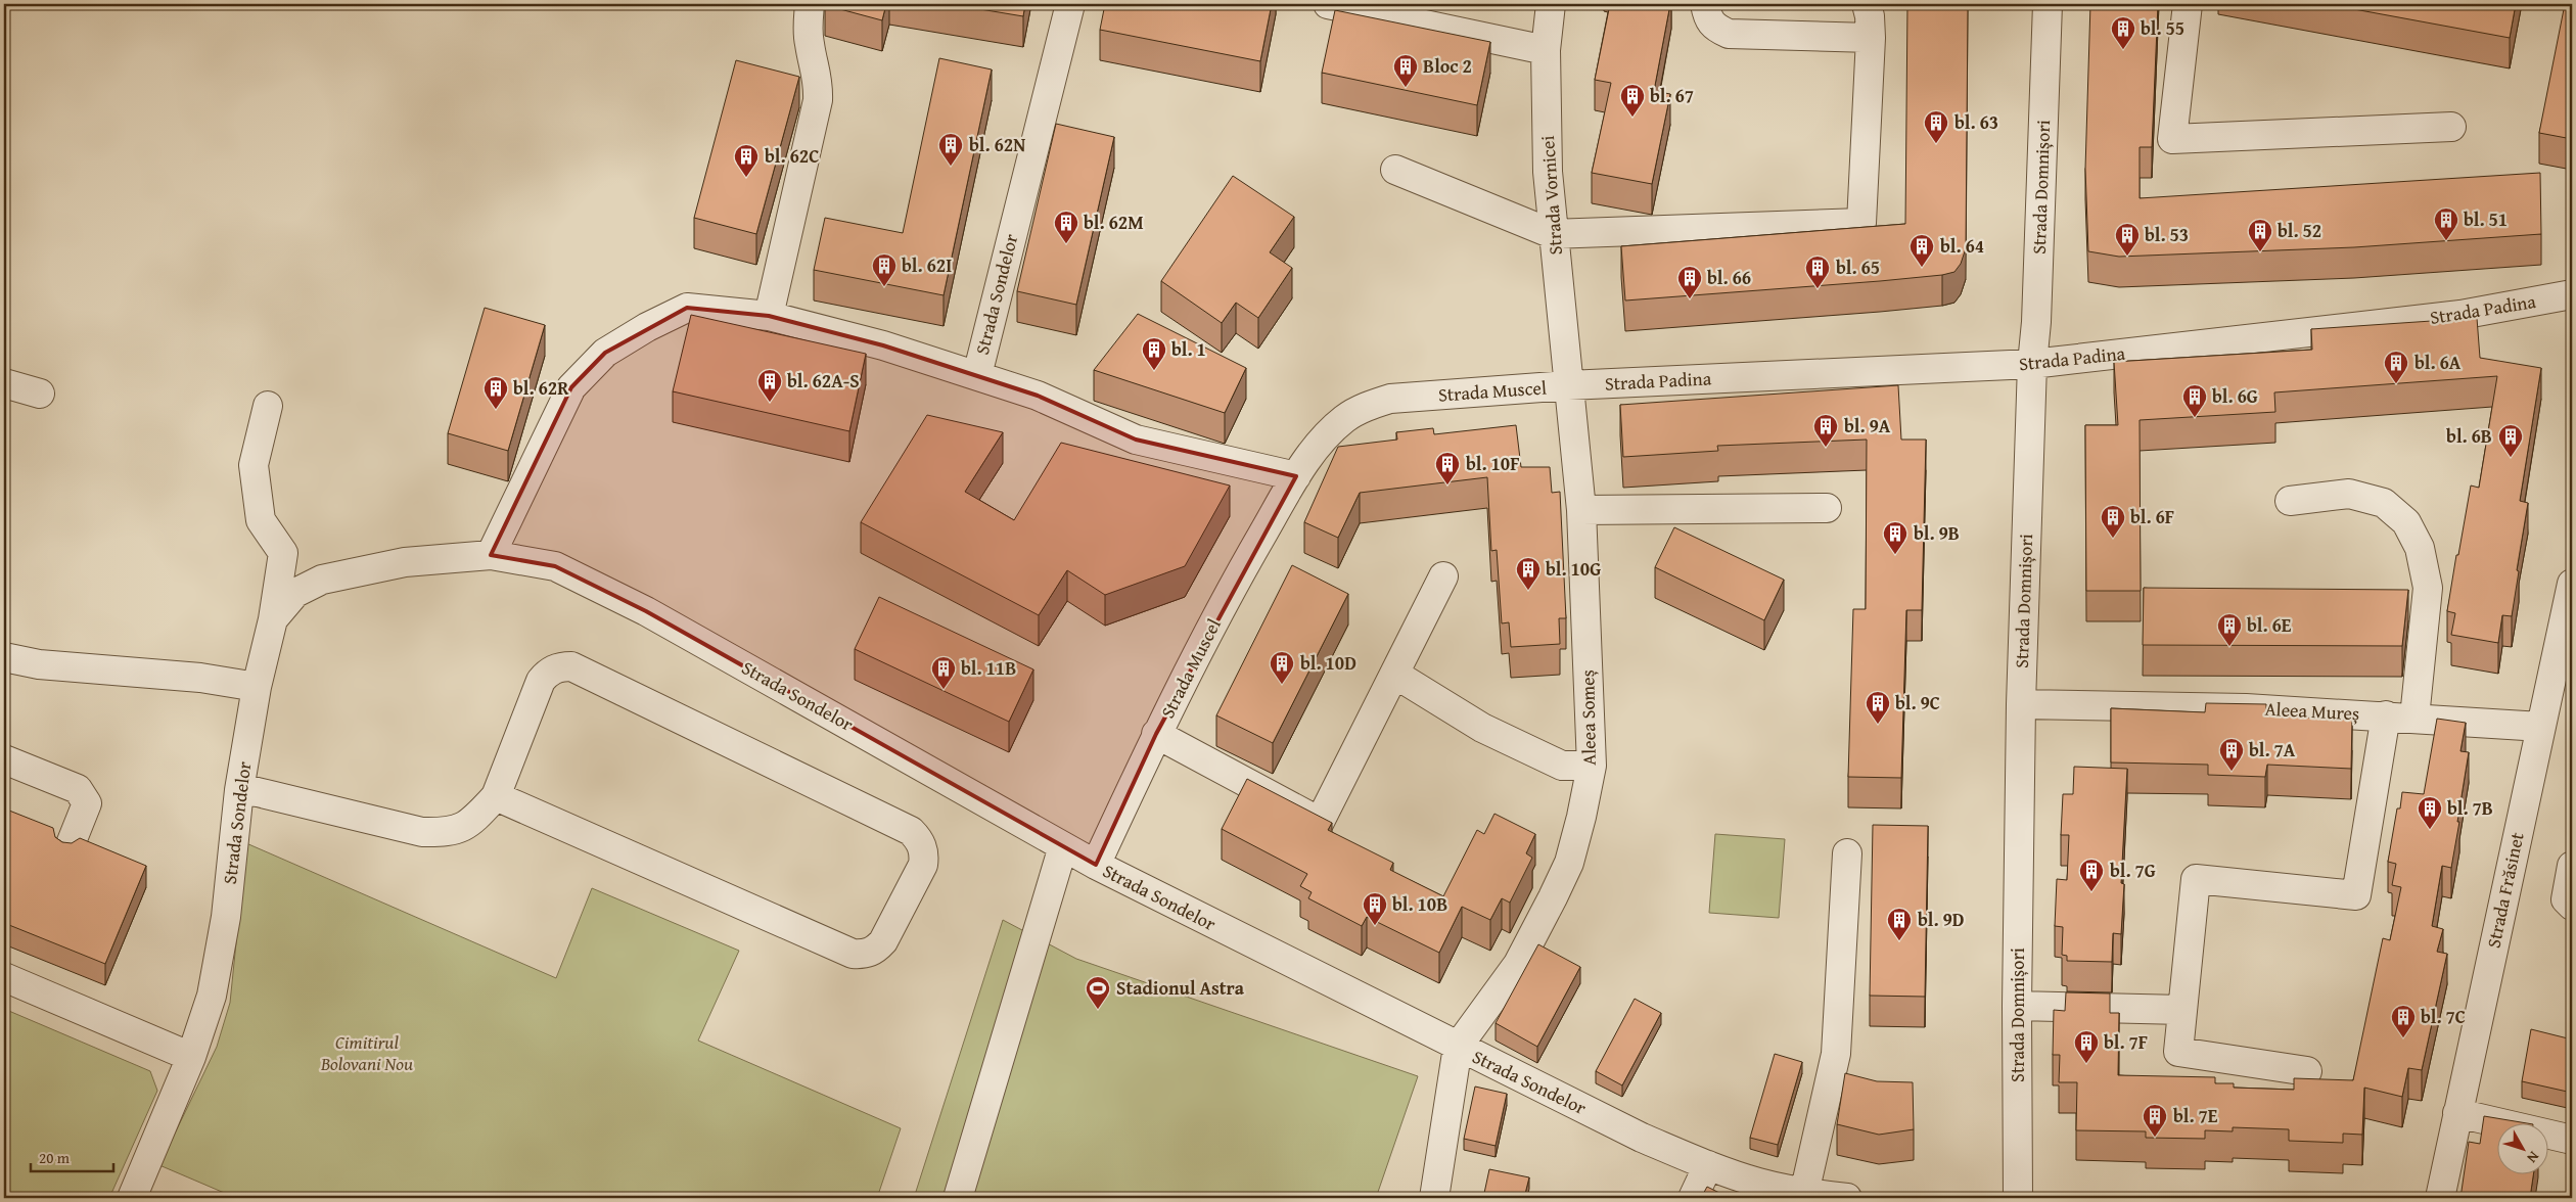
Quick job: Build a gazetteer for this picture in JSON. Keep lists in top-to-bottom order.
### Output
{
  "streets": {
    "street": [
      "Strada Domnișori",
      "Strada Vornicei",
      "Strada Sondelor",
      "Strada Padina",
      "Strada Muscel",
      "Aleea Mureș",
      "Aleea Someș",
      "Strada Frăsinet"
    ]
  },
  "crossings": [
    ["Strada Domnișori", "Strada Padina"],
    ["Strada Domnișori", "Aleea Mureș"],
    ["Strada Vornicei", "Strada Padina"],
    ["Strada Vornicei", "Strada Muscel"],
    ["Strada Vornicei", "Aleea Someș"],
    ["Strada Sondelor", "Strada Muscel"],
    ["Strada Sondelor", "Aleea Someș"],
    ["Strada Padina", "Strada Muscel"],
    ["Strada Padina", "Aleea Someș"],
    ["Strada Muscel", "Aleea Someș"],
    ["Aleea Mureș", "Strada Frăsinet"]
  ],
  "parks": ["Cimitirul Bolovani Nou"],
  "places": {
    "building": [
      "bl. 55",
      "Bloc 2",
      "bl. 67",
      "bl. 63",
      "bl. 62N",
      "bl. 62C",
      "bl. 51",
      "bl. 62M",
      "bl. 52",
      "bl. 53",
      "bl. 64",
      "bl. 62I",
      "bl. 65",
      "bl. 66",
      "bl. 1",
      "bl. 6A",
      "bl. 62A-S",
      "bl. 62R",
      "bl. 6G",
      "bl. 9A",
      "bl. 6B",
      "bl. 10F",
      "bl. 6F",
      "bl. 9B",
      "bl. 10G",
      "bl. 6E",
      "bl. 10D",
      "bl. 11B",
      "bl. 9C",
      "bl. 7A",
      "bl. 7B",
      "bl. 7G",
      "bl. 10B",
      "bl. 9D",
      "bl. 7C",
      "bl. 7F",
      "bl. 7E"
    ],
    "sports": ["Stadionul Astra"]
  },
  "scale_bar": "20 m",
  "north": "bottom right"
}
